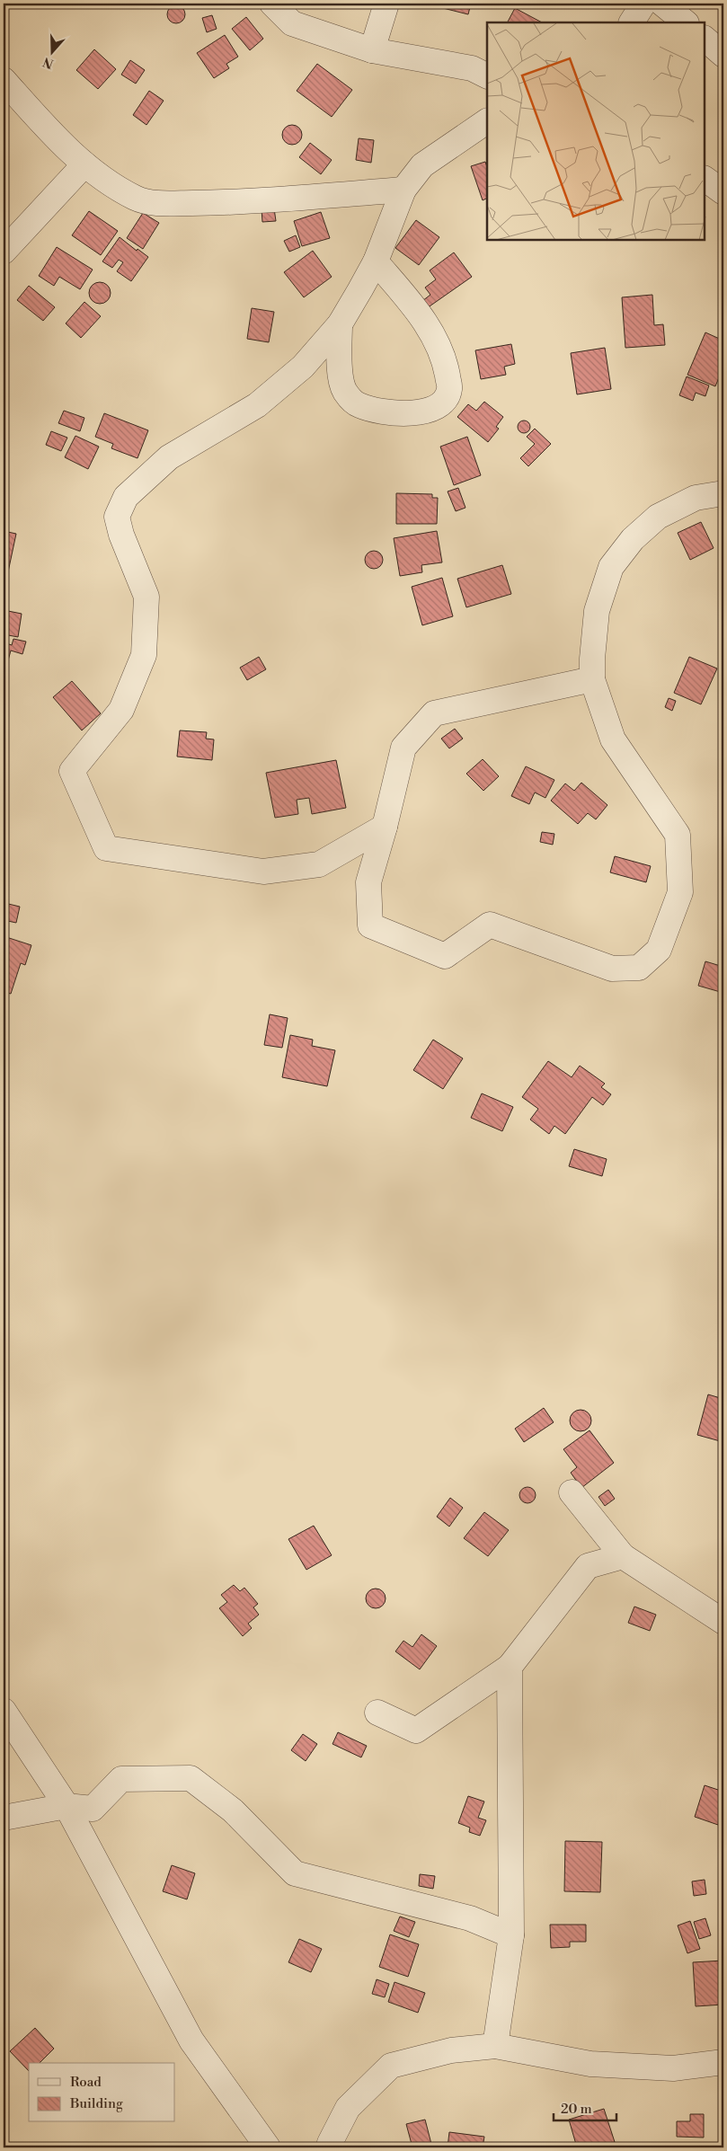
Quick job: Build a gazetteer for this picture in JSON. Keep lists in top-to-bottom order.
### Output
{
  "legend": ["Road", "Building"],
  "scale_bar": "20 m",
  "north": "bottom"
}
